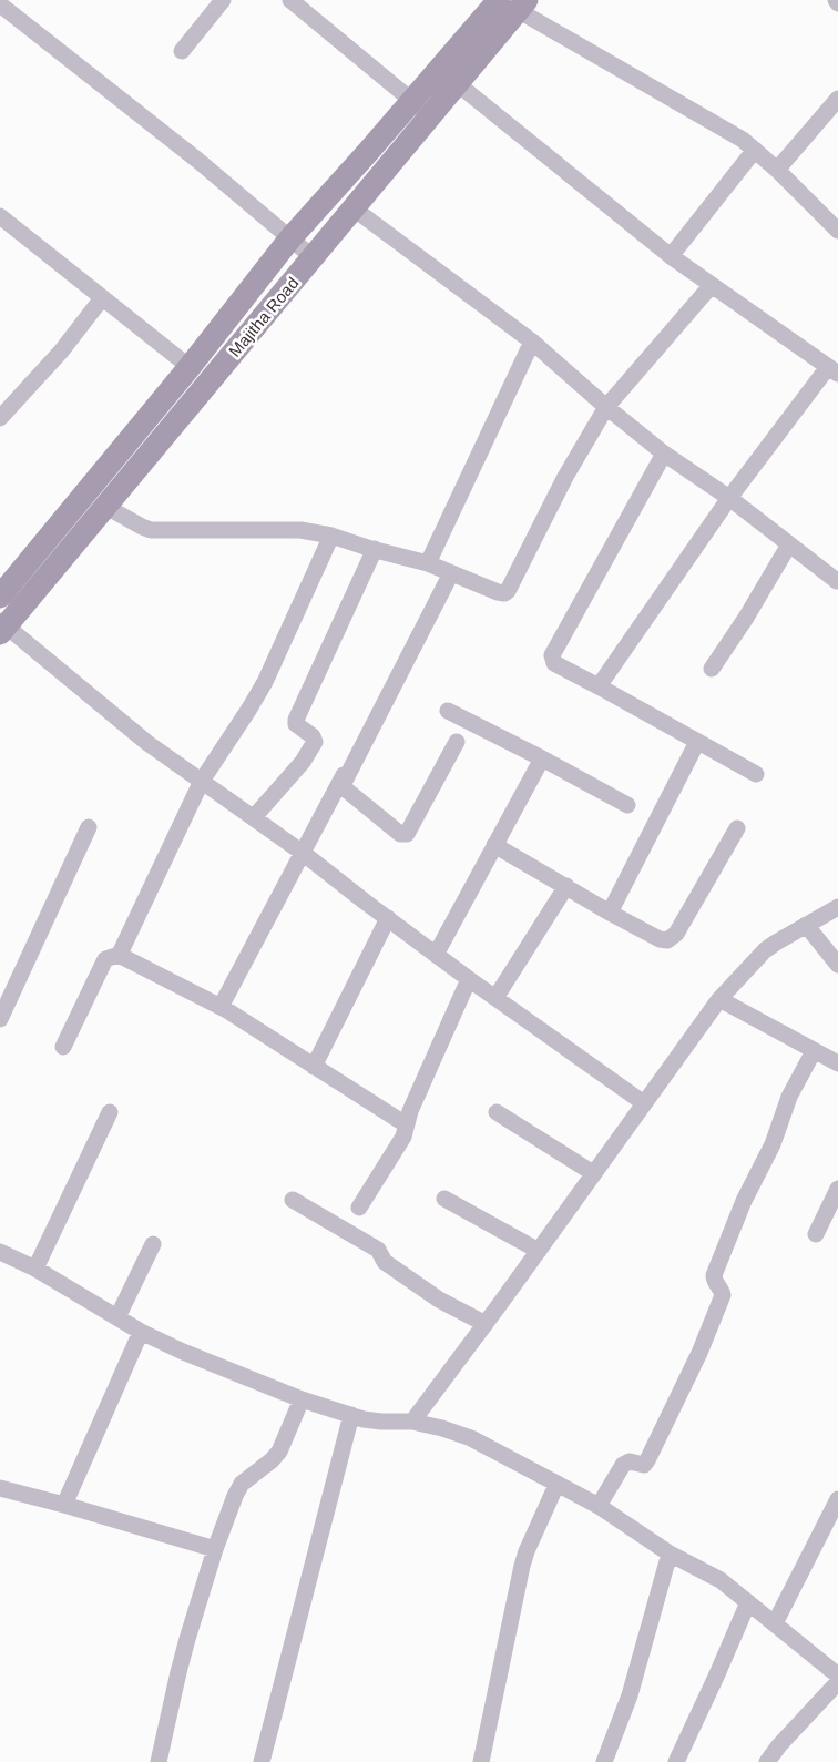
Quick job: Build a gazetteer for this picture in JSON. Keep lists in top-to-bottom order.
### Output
{
  "streets": {
    "main road": ["Majitha Road"]
  }
}
